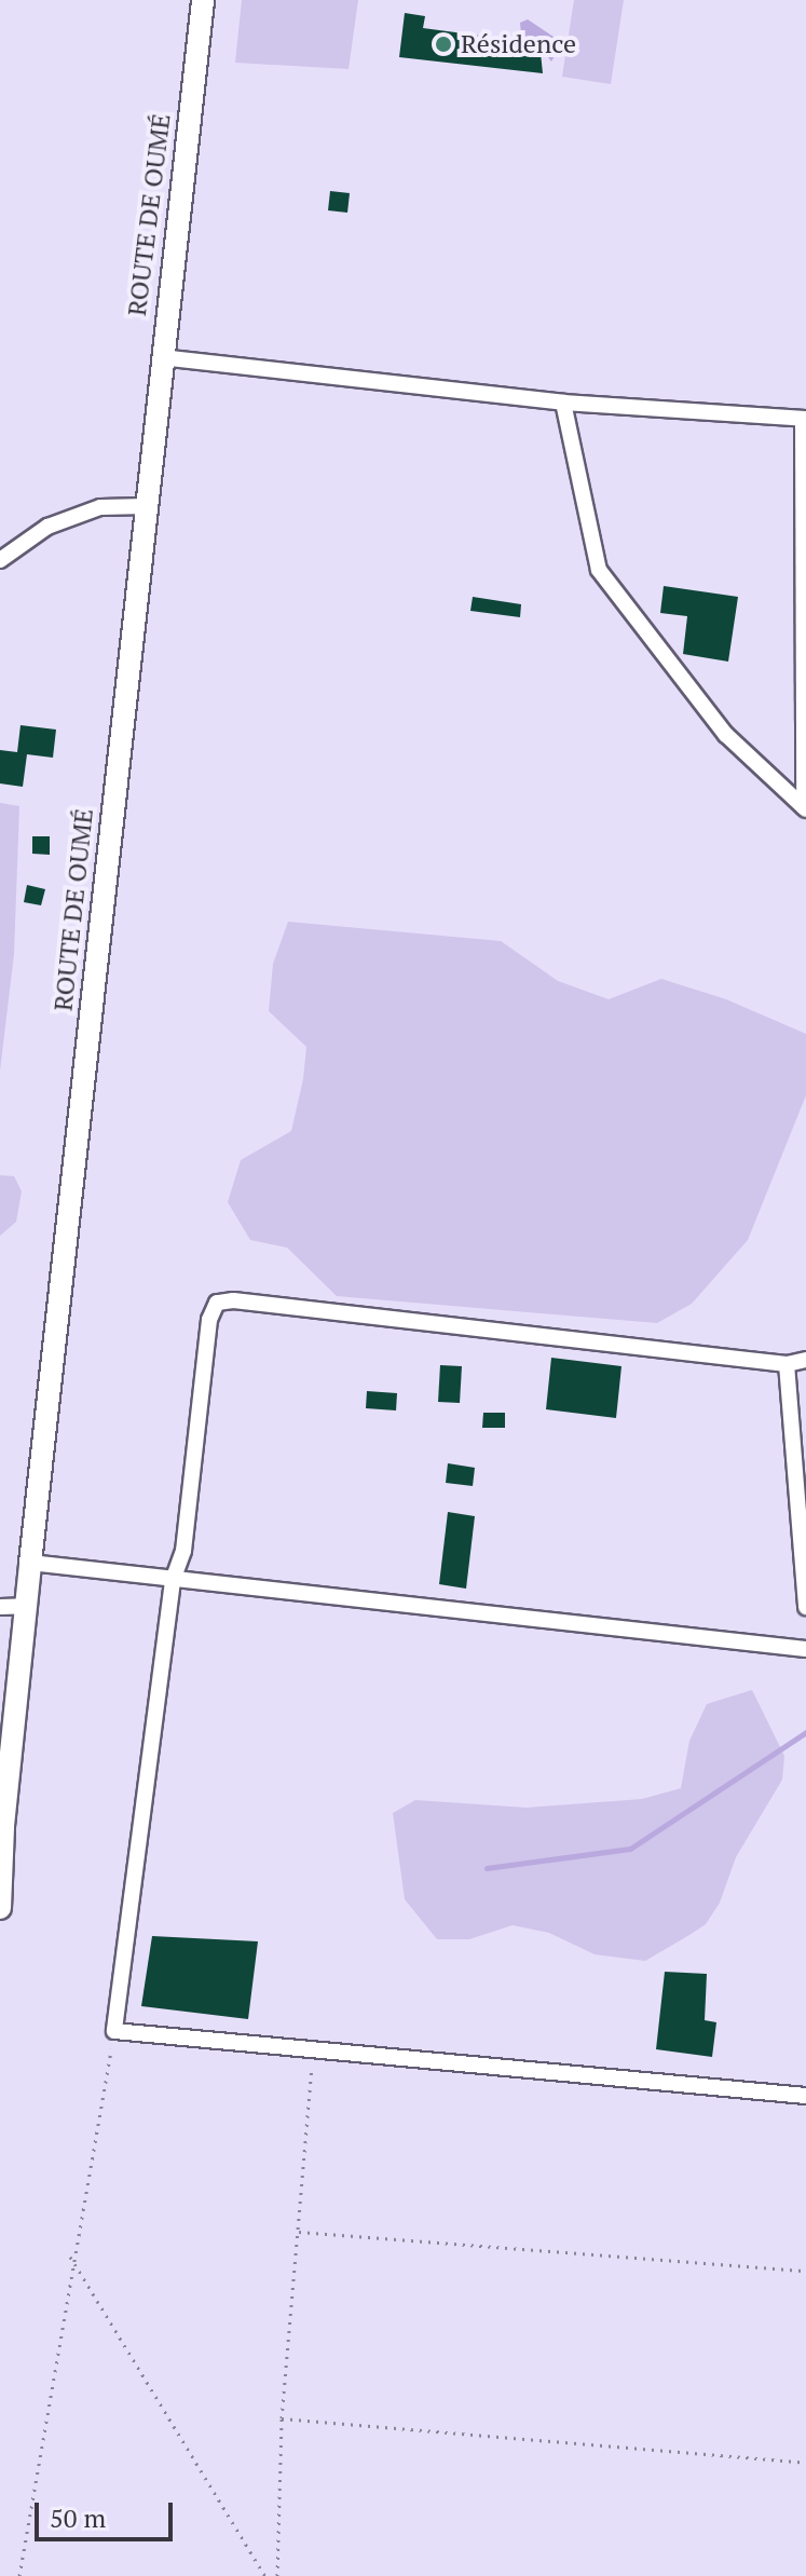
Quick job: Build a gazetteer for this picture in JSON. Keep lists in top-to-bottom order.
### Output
{
  "streets": {
    "main road": ["ROUTE DE OUMÉ"]
  },
  "places": ["Résidence"],
  "scale_bar": "50 m"
}
